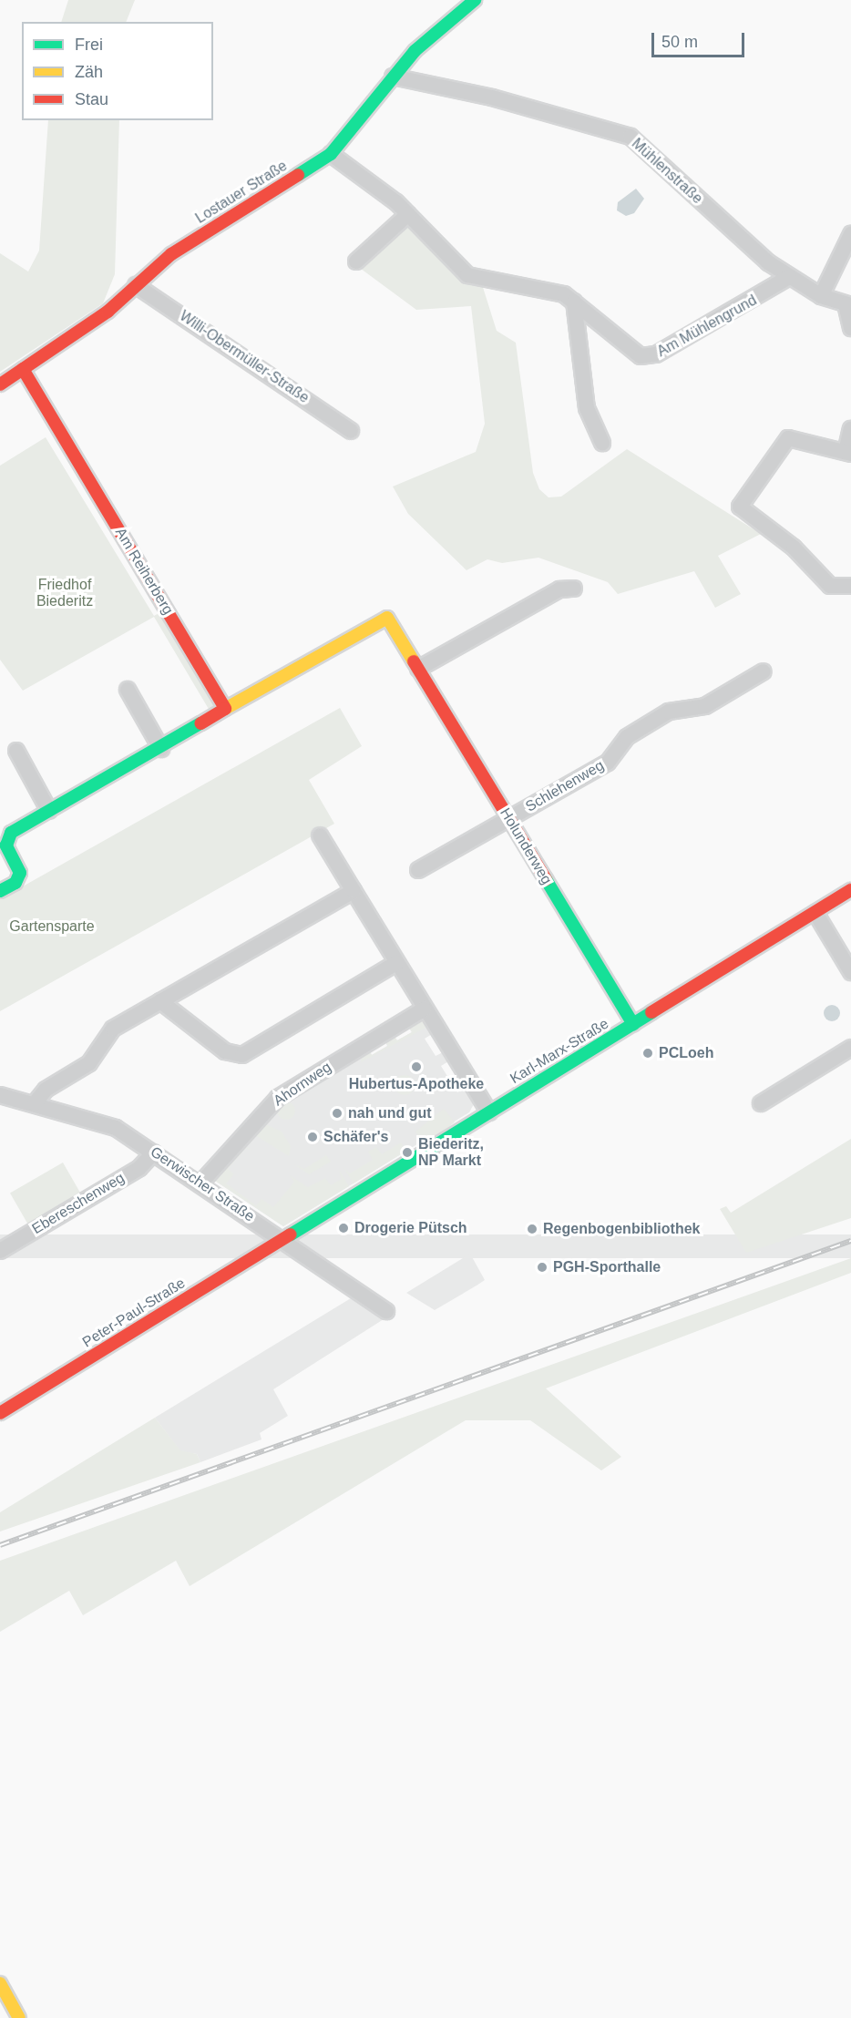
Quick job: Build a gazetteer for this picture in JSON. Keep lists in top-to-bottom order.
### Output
{
  "streets": {
    "street": [
      "Mühlenstraße",
      "Lostauer Straße",
      "Am Mühlengrund",
      "Willi-Obermüller-Straße",
      "Am Reiherberg",
      "Schlehenweg",
      "Holunderweg",
      "Karl-Marx-Straße",
      "Ahornweg",
      "Gerwischer Straße",
      "Ebereschenweg",
      "Peter-Paul-Straße"
    ]
  },
  "crossings": [
    ["Mühlenstraße", "Lostauer Straße"],
    ["Mühlenstraße", "Am Mühlengrund"],
    ["Lostauer Straße", "Am Mühlengrund"],
    ["Lostauer Straße", "Willi-Obermüller-Straße"],
    ["Lostauer Straße", "Am Reiherberg"],
    ["Am Reiherberg", "Holunderweg"],
    ["Schlehenweg", "Holunderweg"],
    ["Holunderweg", "Karl-Marx-Straße"],
    ["Karl-Marx-Straße", "Gerwischer Straße"],
    ["Karl-Marx-Straße", "Peter-Paul-Straße"],
    ["Ahornweg", "Gerwischer Straße"],
    ["Gerwischer Straße", "Ebereschenweg"],
    ["Gerwischer Straße", "Peter-Paul-Straße"]
  ],
  "parks": ["Friedhof Biederitz", "Gartensparte"],
  "places": [
    "PCLoeh",
    "Hubertus-Apotheke",
    "nah und gut",
    "Schäfer's",
    "Biederitz, NP Markt",
    "Drogerie Pütsch",
    "Regenbogenbibliothek",
    "PGH-Sporthalle"
  ],
  "legend": ["Frei", "Zäh", "Stau"],
  "scale_bar": "50 m"
}
